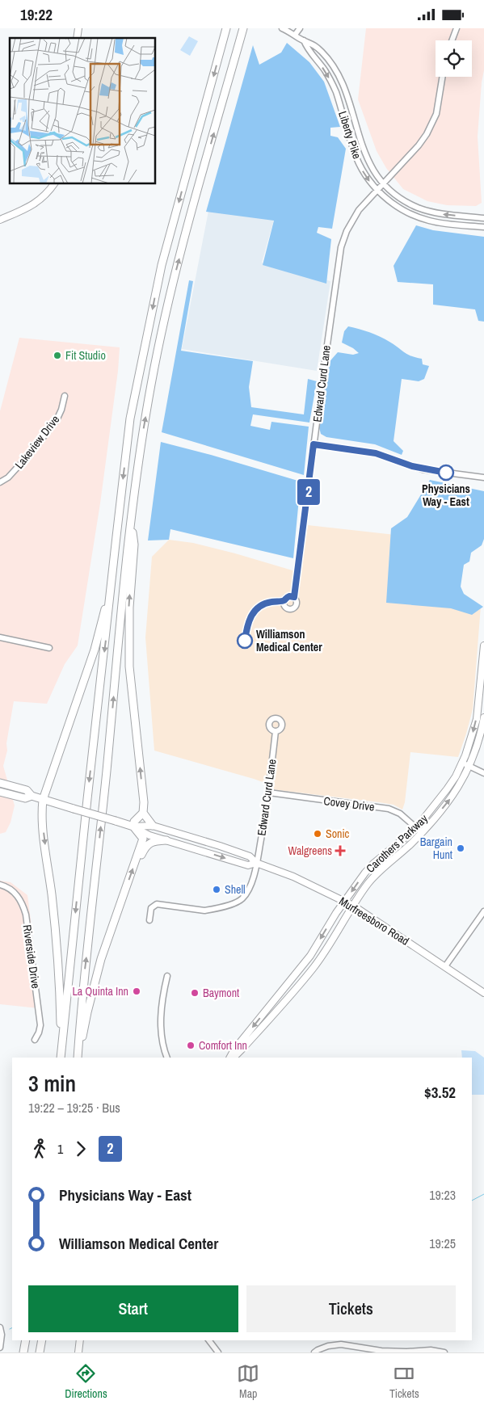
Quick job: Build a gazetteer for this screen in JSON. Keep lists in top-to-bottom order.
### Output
{
  "streets": {
    "highway": ["Murfreesboro Road"],
    "main road": ["Carothers Parkway"],
    "street": [
      "Liberty Pike",
      "Edward Curd Lane",
      "Lakeview Drive",
      "Covey Drive",
      "Riverside Drive"
    ]
  },
  "crossings": [
    ["Liberty Pike", "Edward Curd Lane"],
    ["Edward Curd Lane", "Covey Drive"],
    ["Edward Curd Lane", "Murfreesboro Road"],
    ["Covey Drive", "Carothers Parkway"],
    ["Carothers Parkway", "Murfreesboro Road"]
  ],
  "places": {
    "other": [
      "Fit Studio",
      "Physicians Way - East",
      "Williamson Medical Center",
      "Sonic",
      "Bargain Hunt",
      "Shell",
      "La Quinta Inn",
      "Baymont",
      "Comfort Inn"
    ],
    "health": ["Walgreens"]
  },
  "lines": ["bus line 2"],
  "page": {
    "status": "19:22",
    "on_map": "2",
    "heading": ["3 min", "19:22 – 19:25 · Bus", "$3.52"],
    "legs": ["1", "2"],
    "list": [
      {
        "name": "Physicians Way - East",
        "value": "19:23"
      },
      {
        "name": "Williamson Medical Center",
        "value": "19:25"
      }
    ],
    "buttons": ["Start", "Tickets"],
    "tabs": ["Directions", "Map", "Tickets"]
  }
}
